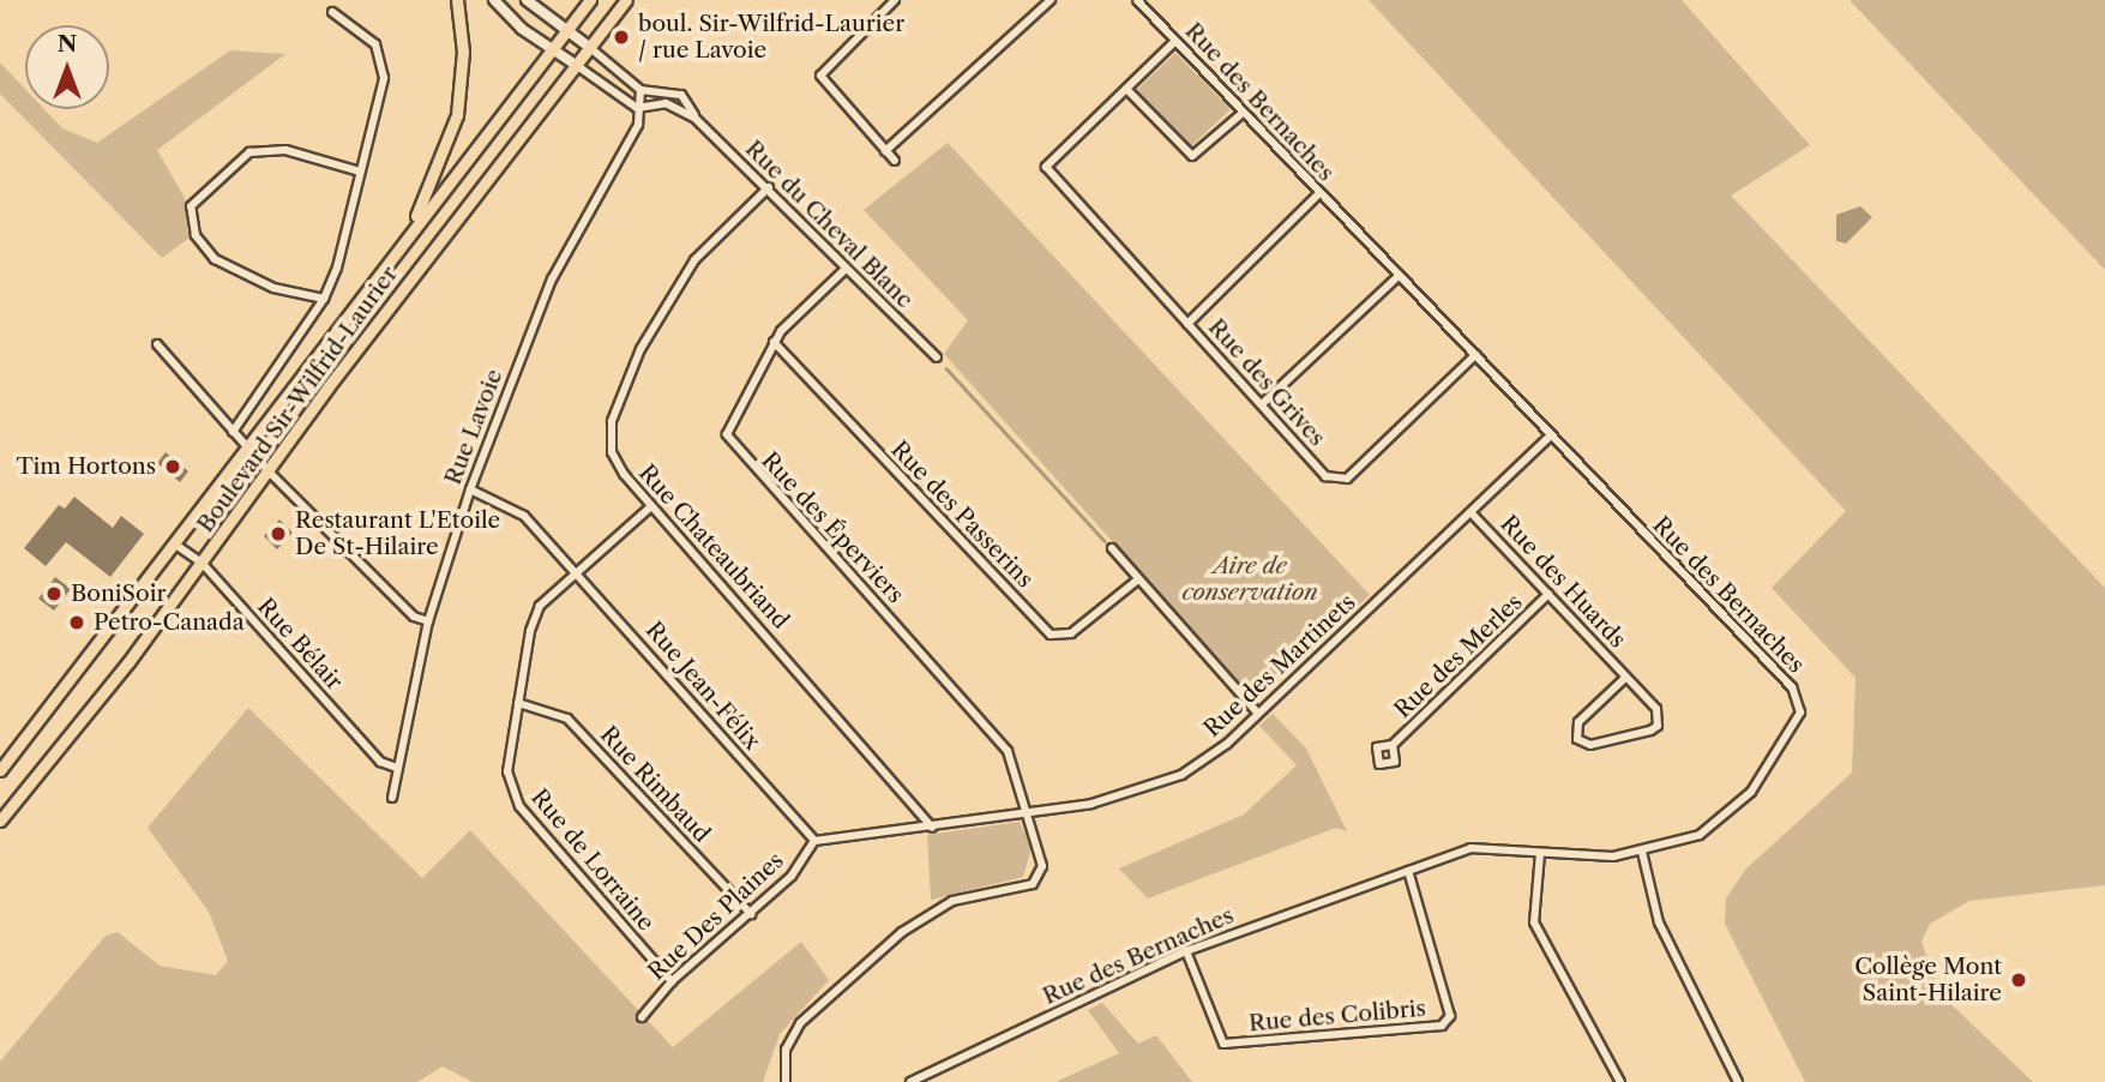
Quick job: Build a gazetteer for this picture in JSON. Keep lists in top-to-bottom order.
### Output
{
  "streets": {
    "main road": ["Boulevard Sir-Wilfrid-Laurier"],
    "street": [
      "Rue des Bernaches",
      "Rue du Cheval Blanc",
      "Rue des Grives",
      "Rue Lavoie",
      "Rue des Passerins",
      "Rue des Éperviers",
      "Rue Chateaubriand",
      "Rue des Huards",
      "Rue Bélair",
      "Rue des Merles",
      "Rue des Martinets",
      "Rue Jean-Félix",
      "Rue Rimbaud",
      "Rue de Lorraine",
      "Rue Des Plaines",
      "Rue des Colibris"
    ]
  },
  "crossings": [
    ["Rue des Bernaches", "Rue des Grives"],
    ["Rue des Bernaches", "Rue des Martinets"],
    ["Rue des Bernaches", "Rue des Colibris"],
    ["Rue du Cheval Blanc", "Boulevard Sir-Wilfrid-Laurier"],
    ["Rue du Cheval Blanc", "Rue Lavoie"],
    ["Rue du Cheval Blanc", "Rue des Éperviers"],
    ["Rue du Cheval Blanc", "Rue Chateaubriand"],
    ["Boulevard Sir-Wilfrid-Laurier", "Rue Bélair"],
    ["Rue Lavoie", "Rue Bélair"],
    ["Rue Lavoie", "Rue Jean-Félix"],
    ["Rue des Passerins", "Rue des Éperviers"],
    ["Rue des Éperviers", "Rue des Martinets"],
    ["Rue Chateaubriand", "Rue des Martinets"],
    ["Rue Chateaubriand", "Rue de Lorraine"],
    ["Rue des Huards", "Rue des Merles"],
    ["Rue des Huards", "Rue des Martinets"],
    ["Rue Jean-Félix", "Rue de Lorraine"],
    ["Rue Jean-Félix", "Rue Des Plaines"],
    ["Rue Rimbaud", "Rue de Lorraine"],
    ["Rue Rimbaud", "Rue Des Plaines"],
    ["Rue de Lorraine", "Rue Des Plaines"]
  ],
  "parks": ["Aire de conservation"],
  "places": [
    "boul. Sir-Wilfrid-Laurier / rue Lavoie",
    "Tim Hortons",
    "Restaurant L'Etoile De St-Hilaire",
    "BoniSoir",
    "Petro-Canada",
    "Collège Mont Saint-Hilaire"
  ],
  "north": "top"
}
